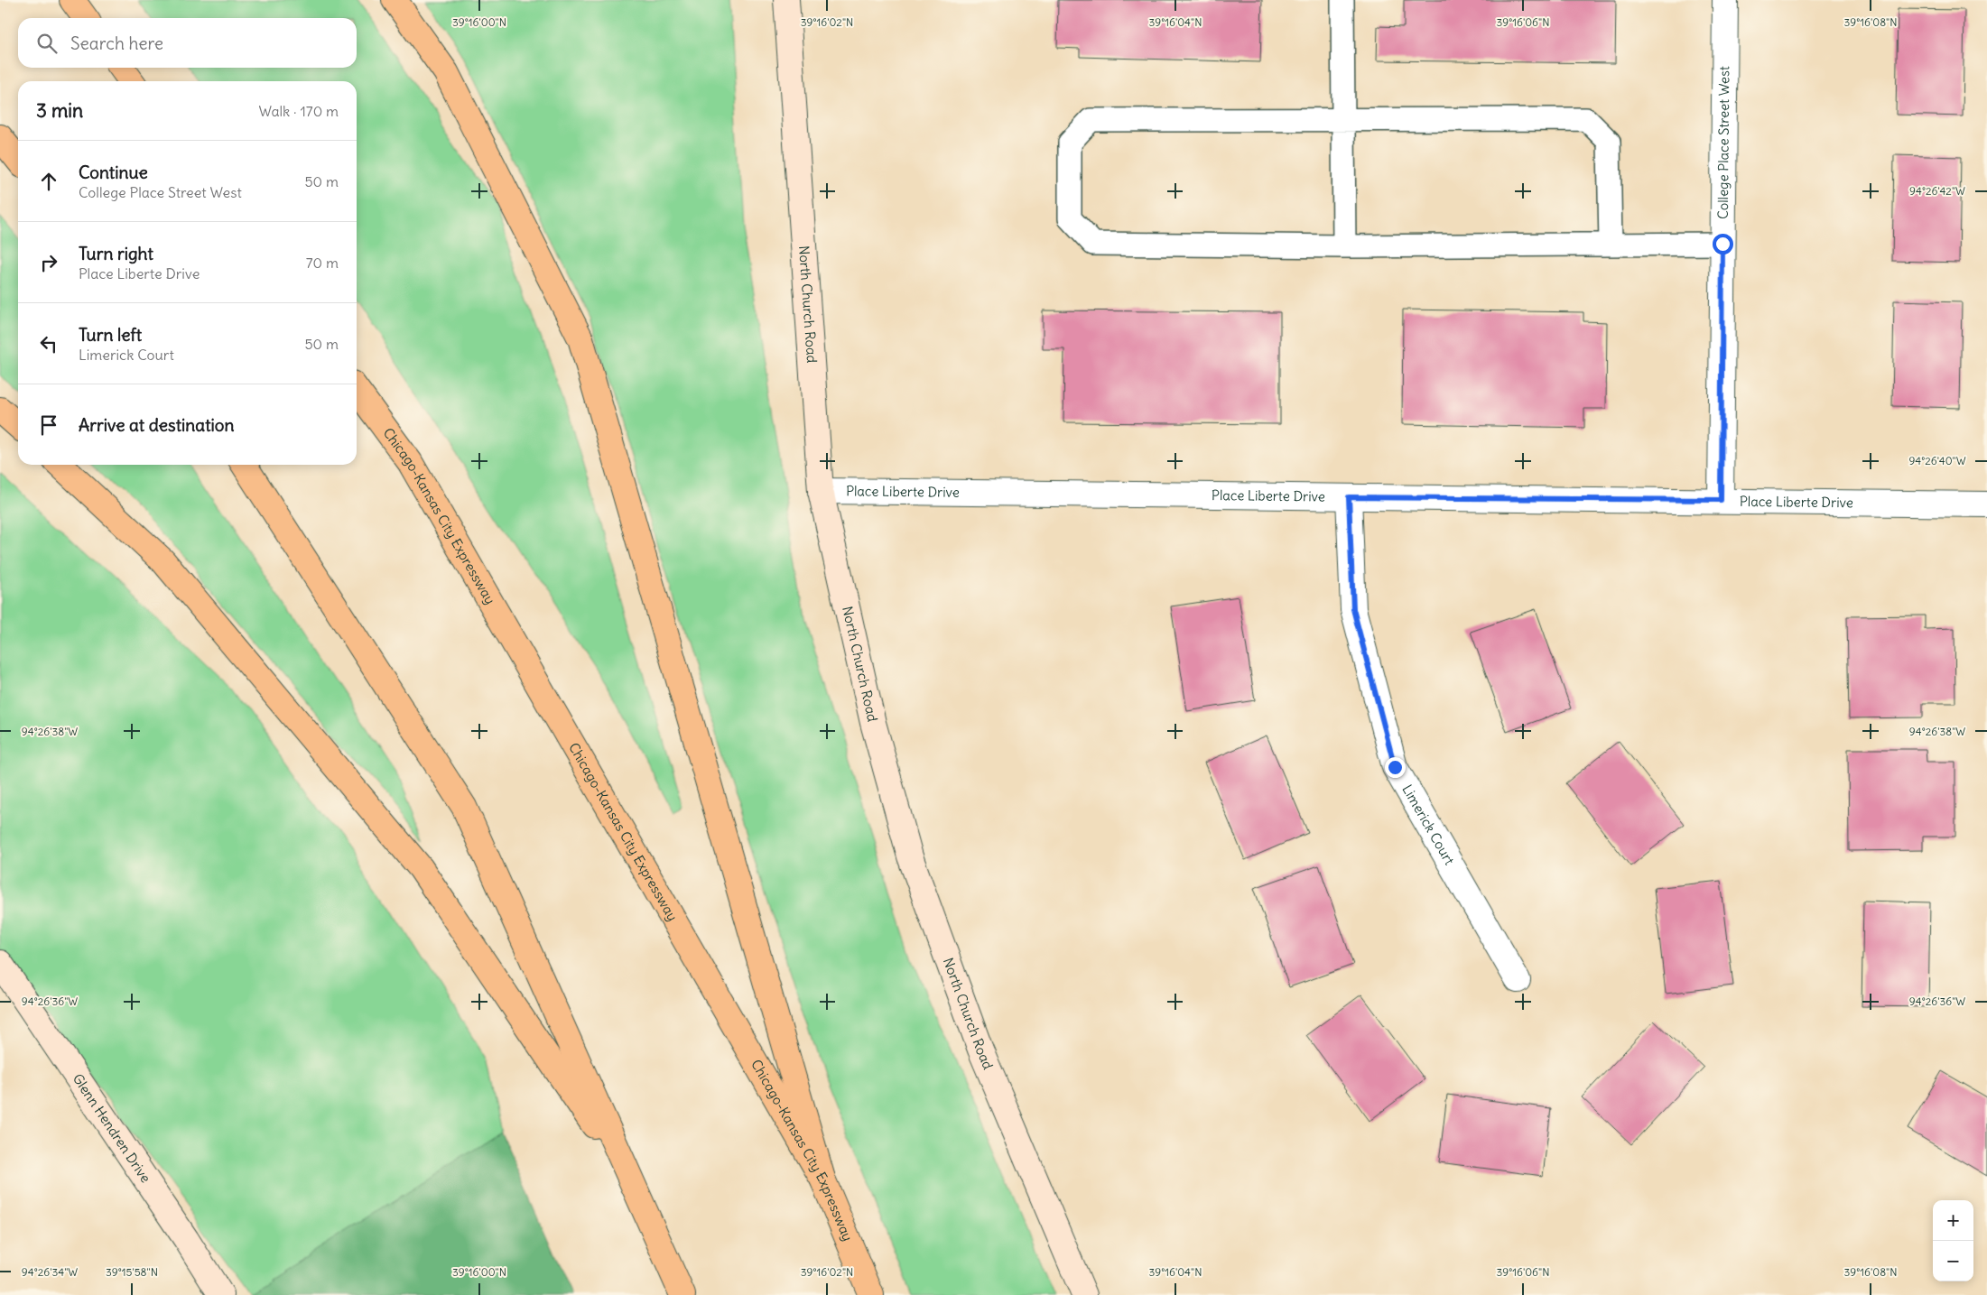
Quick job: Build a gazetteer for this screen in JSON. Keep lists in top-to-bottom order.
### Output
{
  "streets": {
    "highway": ["Chicago-Kansas City Expressway"],
    "main road": ["North Church Road", "Glenn Hendren Drive"],
    "street": ["College Place Street West", "Place Liberte Drive", "Limerick Court"]
  },
  "crossings": [
    ["College Place Street West", "Place Liberte Drive"],
    ["North Church Road", "Place Liberte Drive"],
    ["Place Liberte Drive", "Limerick Court"]
  ],
  "page": {
    "search": "Search here",
    "heading": ["3 min", "Walk · 170 m"],
    "list": [
      ["Continue", "College Place Street West", "50 m"],
      ["Turn right", "Place Liberte Drive", "70 m"],
      ["Turn left", "Limerick Court", "50 m"],
      "Arrive at destination"
    ],
    "map_buttons": ["+", "−"]
  },
  "coordinates": [
    "39°16'00\"N",
    "39°16'02\"N",
    "39°16'04\"N",
    "39°16'06\"N",
    "39°16'08\"N",
    "94°26'42\"W",
    "94°26'40\"W",
    "94°26'38\"W",
    "94°26'36\"W",
    "94°26'34\"W",
    "39°15'58\"N"
  ]
}
